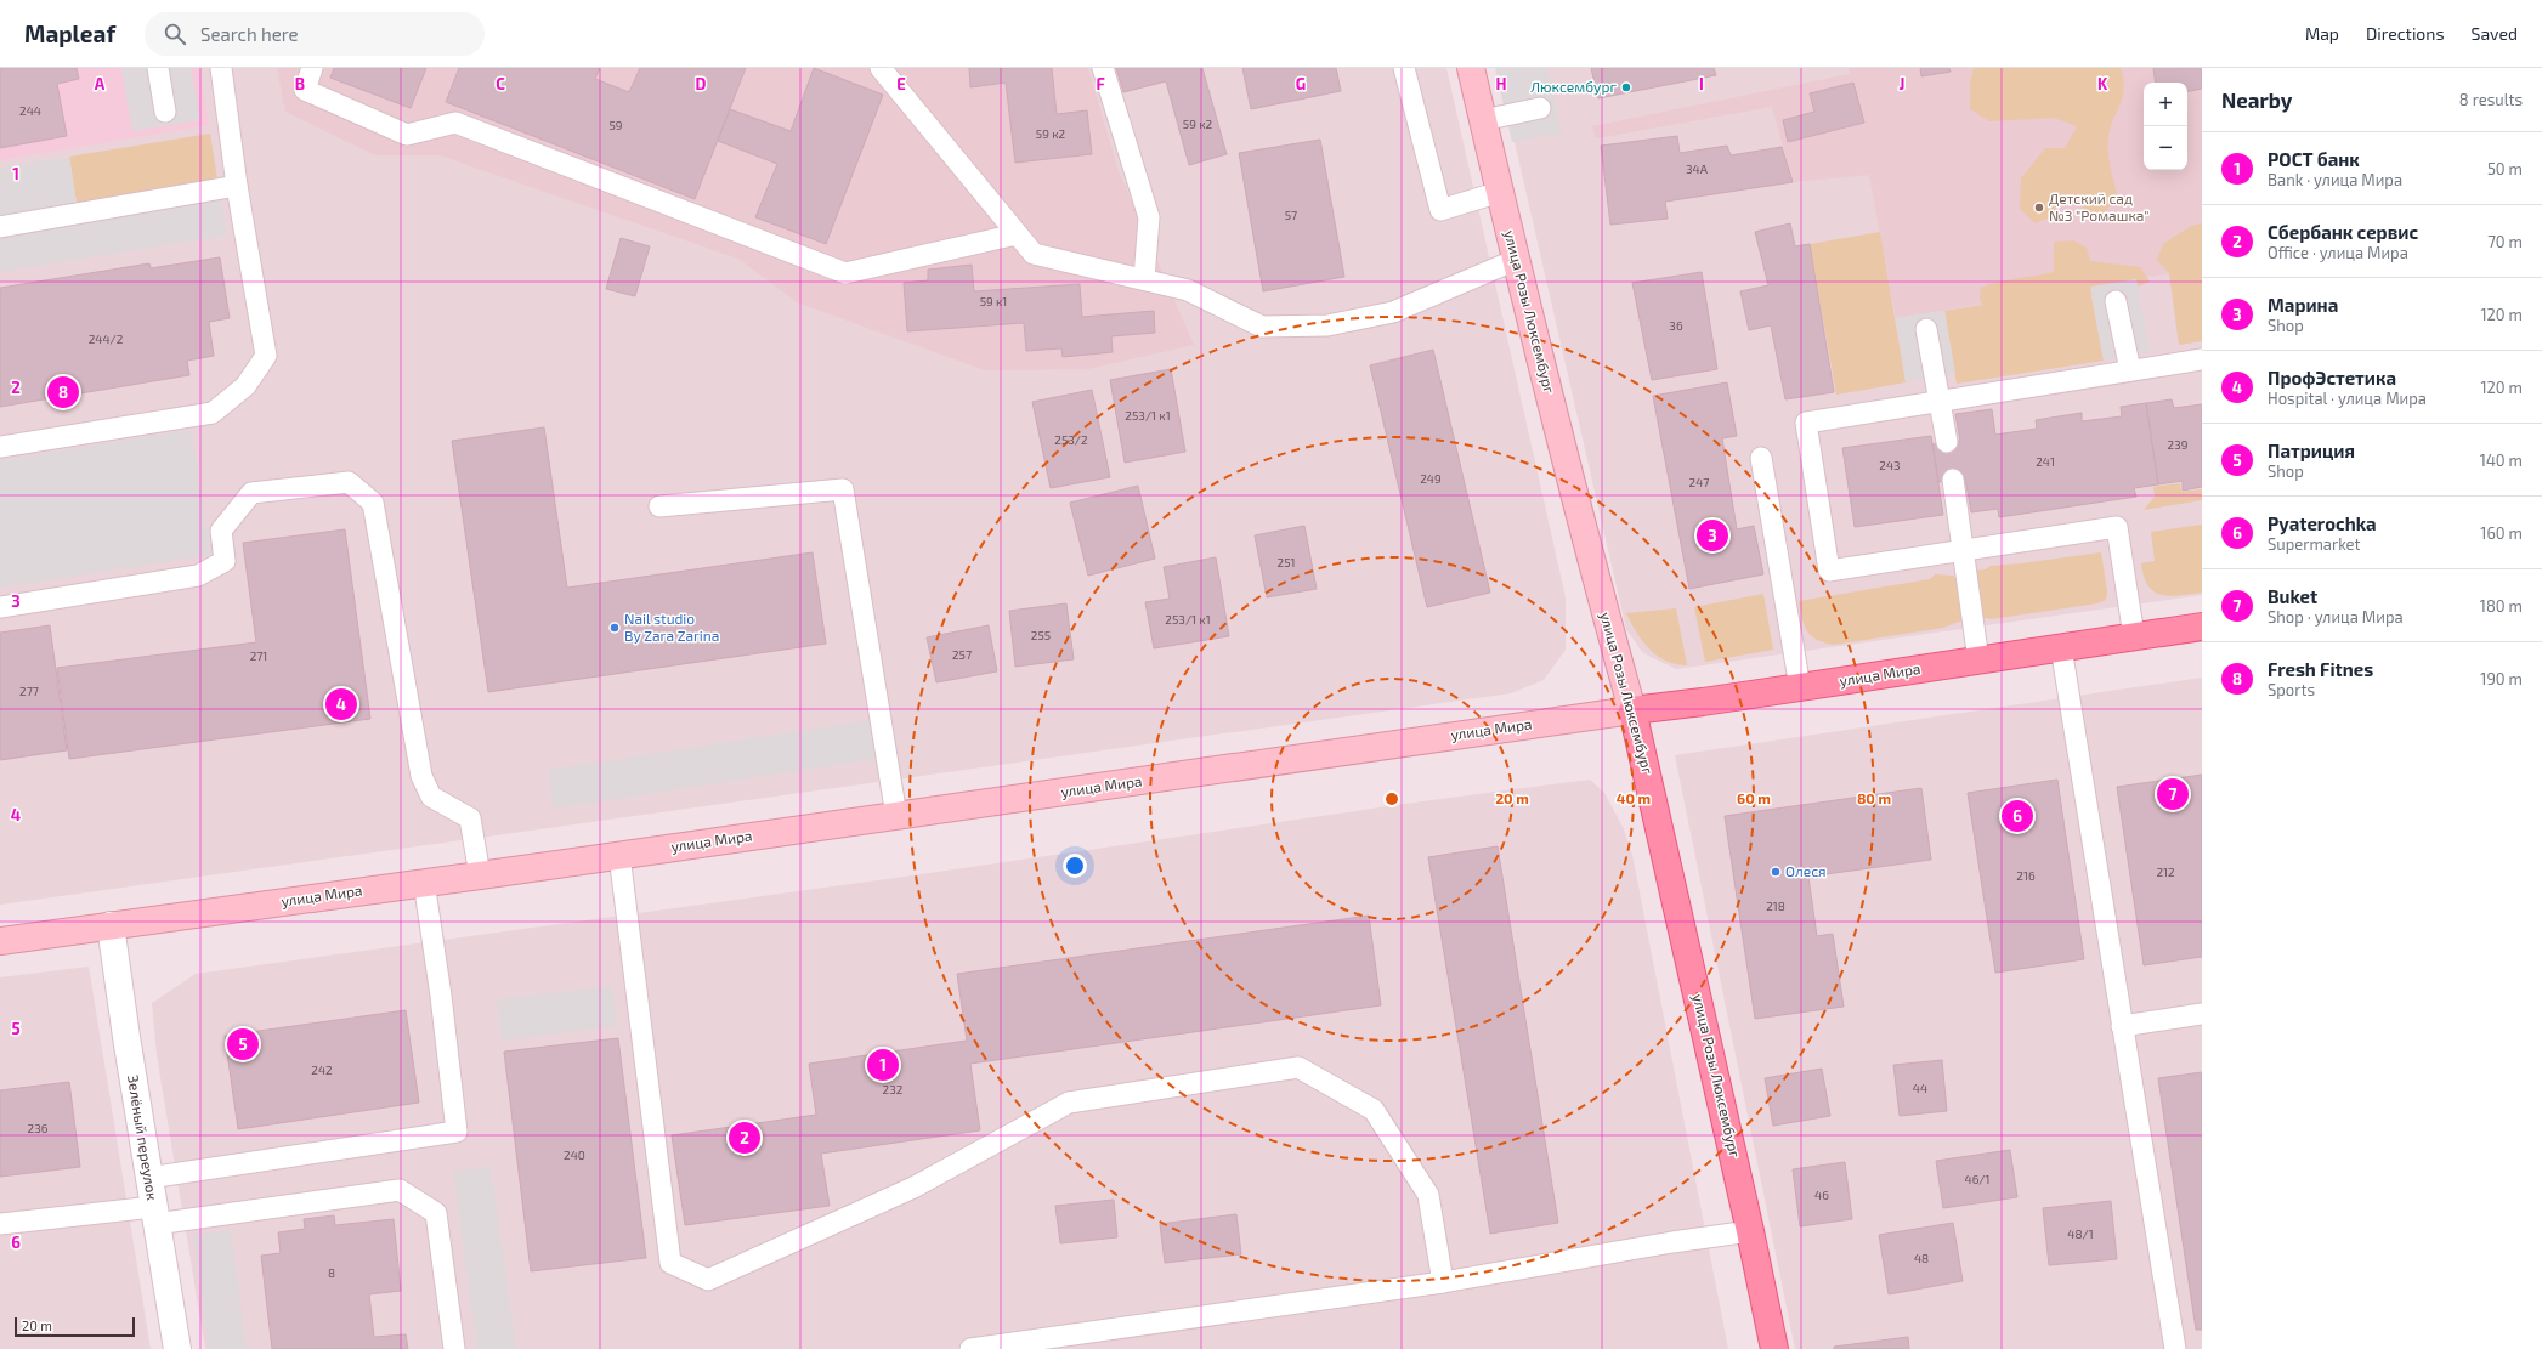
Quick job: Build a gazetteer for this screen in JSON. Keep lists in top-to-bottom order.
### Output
{
  "streets": {
    "main road": ["улица Розы Люксембург", "улица Мира"],
    "street": ["Зелёный переулок"]
  },
  "crossings": [
    ["улица Розы Люксембург", "улица Мира"],
    ["улица Мира", "Зелёный переулок"]
  ],
  "places": [
    "Люксембург",
    "Детский сад №3 \"Ромашка\"",
    "Nail studio By Zara Zarina",
    "Олеся"
  ],
  "house_numbers": [
    "244",
    "59 к2",
    "59",
    "59 к2",
    "34А",
    "57",
    "59 к1",
    "36",
    "244/2",
    "253/1 к1",
    "253/2",
    "239",
    "241",
    "243",
    "249",
    "247",
    "251",
    "253/1 к1",
    "255",
    "257",
    "271",
    "277",
    "212",
    "216",
    "218",
    "242",
    "44",
    "232",
    "236",
    "240",
    "46/1",
    "46",
    "48/1",
    "48",
    "8"
  ],
  "scale_bar": "20 m",
  "page": {
    "header": "Mapleaf",
    "search": "Search here",
    "nav": ["Map", "Directions", "Saved"],
    "heading": ["Nearby", "8 results"],
    "map_buttons": ["+", "−"],
    "list": [
      {
        "mark": "1",
        "name": "РОСТ банк",
        "note": "Bank · улица Мира",
        "value": "50 m"
      },
      {
        "mark": "2",
        "name": "Сбербанк сервис",
        "note": "Office · улица Мира",
        "value": "70 m"
      },
      {
        "mark": "3",
        "name": "Марина",
        "note": "Shop",
        "value": "120 m"
      },
      {
        "mark": "4",
        "name": "ПрофЭстетика",
        "note": "Hospital · улица Мира",
        "value": "120 m"
      },
      {
        "mark": "5",
        "name": "Патриция",
        "note": "Shop",
        "value": "140 m"
      },
      {
        "mark": "6",
        "name": "Pyaterochka",
        "note": "Supermarket",
        "value": "160 m"
      },
      {
        "mark": "7",
        "name": "Buket",
        "note": "Shop · улица Мира",
        "value": "180 m"
      },
      {
        "mark": "8",
        "name": "Fresh Fitnes",
        "note": "Sports",
        "value": "190 m"
      }
    ],
    "pins": [
      "8",
      "3",
      "4",
      "7",
      "6",
      "5",
      "1",
      "2"
    ],
    "scale": "20 m"
  },
  "grid": {
    "columns": [
      "A",
      "B",
      "C",
      "D",
      "E",
      "F",
      "G",
      "H",
      "I",
      "J",
      "K"
    ],
    "rows": [
      "1",
      "2",
      "3",
      "4",
      "5",
      "6"
    ]
  },
  "rings": [
    "20 m",
    "40 m",
    "60 m",
    "80 m"
  ]
}
